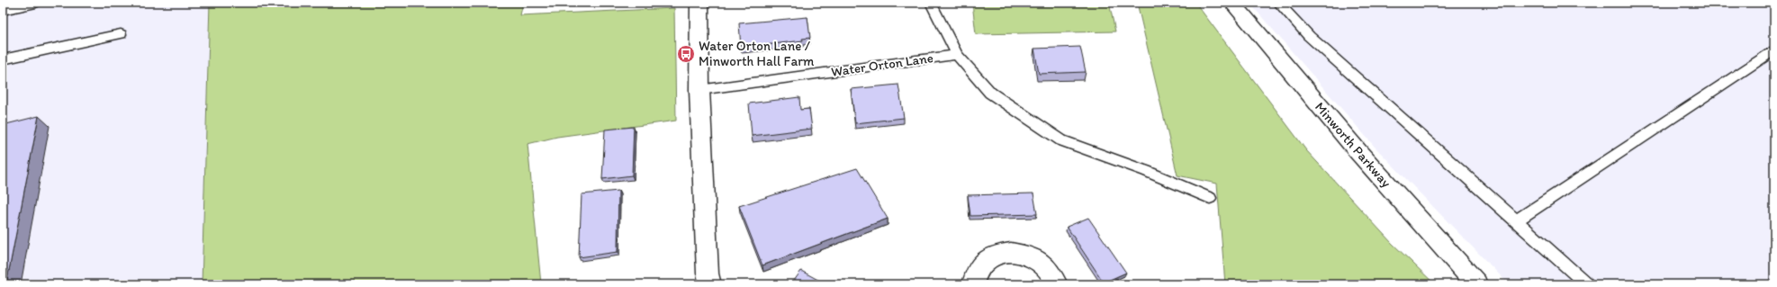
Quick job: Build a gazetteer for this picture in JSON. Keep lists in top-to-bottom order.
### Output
{
  "streets": {
    "street": ["Minworth Parkway"],
    "lane": ["Water Orton Lane"]
  },
  "places": {
    "bus stop": ["Water Orton Lane / Minworth Hall Farm"]
  }
}
